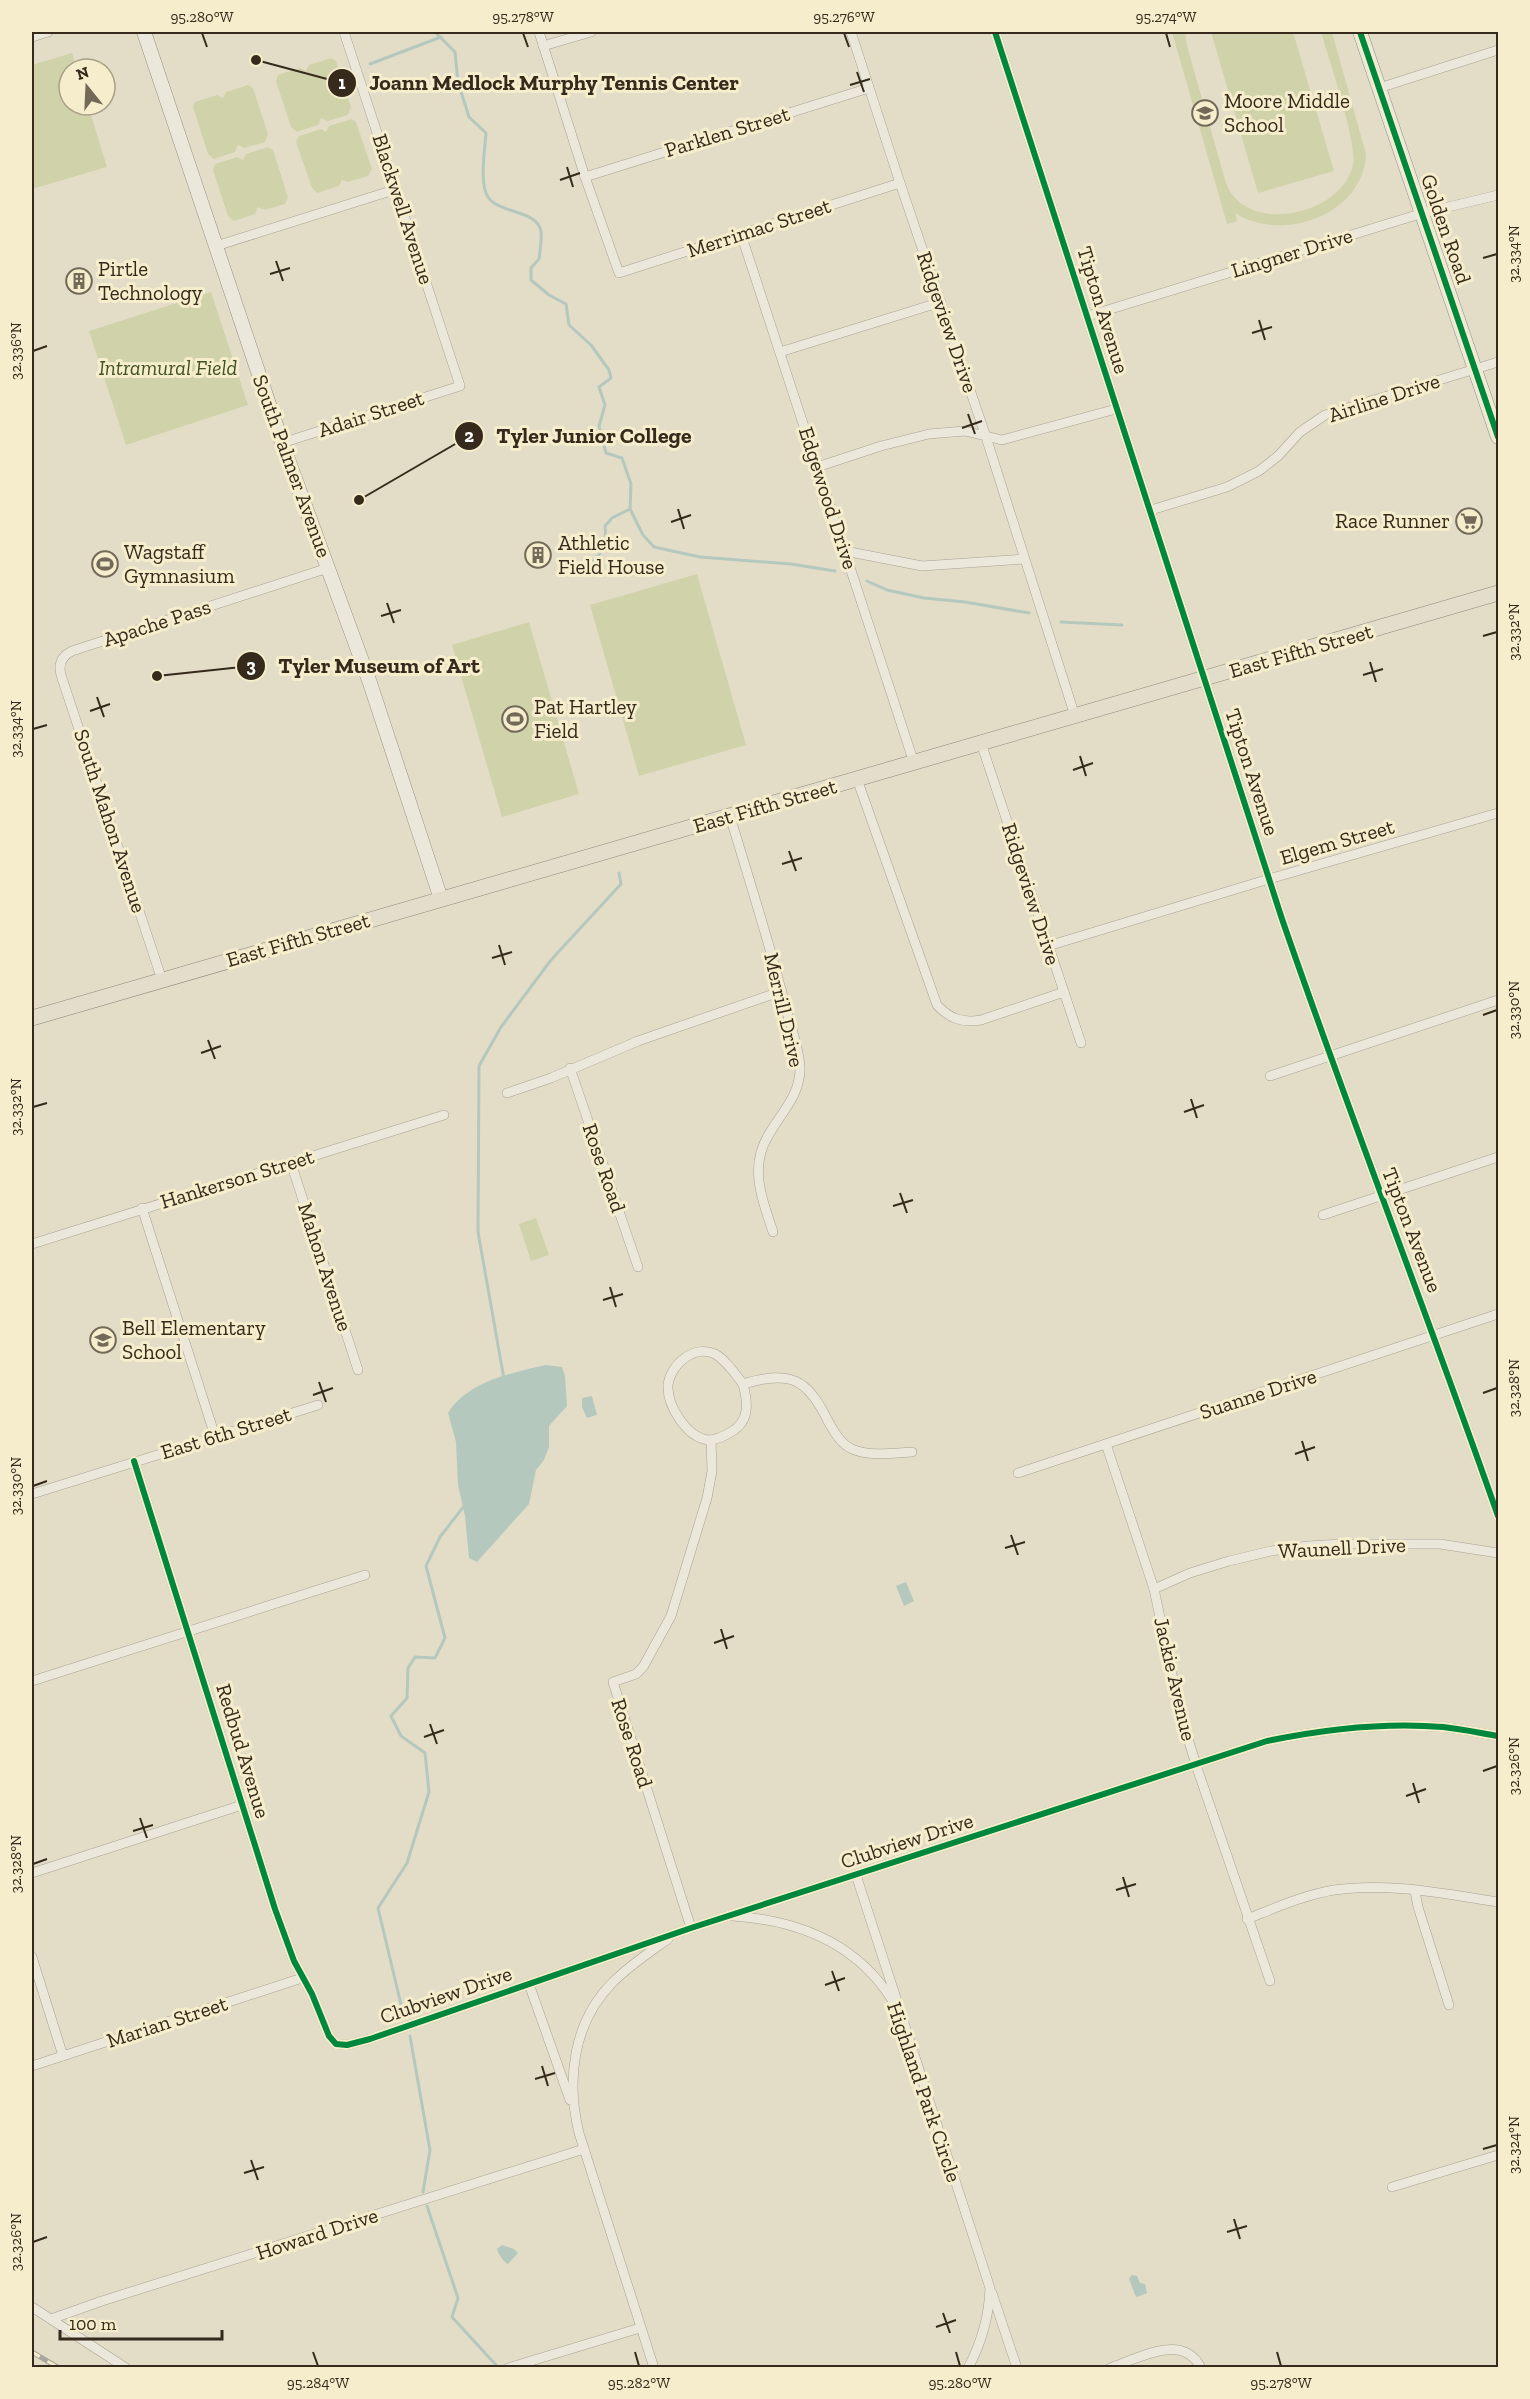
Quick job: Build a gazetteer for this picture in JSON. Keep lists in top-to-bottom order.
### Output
{
  "streets": {
    "main road": ["East Fifth Street"],
    "street": [
      "Parklen Street",
      "Blackwell Avenue",
      "Merrimac Street",
      "Golden Road",
      "Lingner Drive",
      "Tipton Avenue",
      "Ridgeview Drive",
      "Airline Drive",
      "Adair Street",
      "South Palmer Avenue",
      "Edgewood Drive",
      "Apache Pass",
      "South Mahon Avenue",
      "Elgem Street",
      "Merrill Drive",
      "Rose Road",
      "Hankerson Street",
      "Mahon Avenue",
      "Suanne Drive",
      "East 6th Street",
      "Waunell Drive",
      "Jackie Avenue",
      "Redbud Avenue",
      "Clubview Drive",
      "Marian Street",
      "Highland Park Circle",
      "Howard Drive"
    ]
  },
  "crossings": [
    ["Parklen Street", "Merrimac Street"],
    ["Parklen Street", "Ridgeview Drive"],
    ["Blackwell Avenue", "Adair Street"],
    ["Merrimac Street", "Ridgeview Drive"],
    ["Merrimac Street", "Edgewood Drive"],
    ["Golden Road", "Lingner Drive"],
    ["Golden Road", "Airline Drive"],
    ["Lingner Drive", "Tipton Avenue"],
    ["Tipton Avenue", "Airline Drive"],
    ["Tipton Avenue", "East Fifth Street"],
    ["Tipton Avenue", "Elgem Street"],
    ["Tipton Avenue", "Suanne Drive"],
    ["Ridgeview Drive", "East Fifth Street"],
    ["Ridgeview Drive", "Elgem Street"],
    ["Adair Street", "South Palmer Avenue"],
    ["South Palmer Avenue", "Apache Pass"],
    ["South Palmer Avenue", "East Fifth Street"],
    ["Edgewood Drive", "East Fifth Street"],
    ["Apache Pass", "South Mahon Avenue"],
    ["East Fifth Street", "South Mahon Avenue"],
    ["East Fifth Street", "Merrill Drive"],
    ["Rose Road", "Clubview Drive"],
    ["Hankerson Street", "Mahon Avenue"],
    ["Suanne Drive", "Jackie Avenue"],
    ["East 6th Street", "Redbud Avenue"],
    ["Waunell Drive", "Jackie Avenue"],
    ["Jackie Avenue", "Clubview Drive"],
    ["Redbud Avenue", "Clubview Drive"],
    ["Redbud Avenue", "Marian Street"],
    ["Clubview Drive", "Highland Park Circle"]
  ],
  "parks": ["Intramural Field"],
  "places": {
    "other": ["Joann Medlock Murphy Tennis Center", "Tyler Junior College", "Tyler Museum of Art"],
    "school or university": ["Moore Middle School", "Bell Elementary School"],
    "building": ["Pirtle Technology", "Athletic Field House"],
    "supermarket": ["Race Runner"],
    "sports": ["Wagstaff Gymnasium", "Pat Hartley Field"]
  },
  "scale_bar": "100 m",
  "north": "top",
  "coordinates": [
    "95.280°W",
    "95.278°W",
    "95.276°W",
    "95.274°W",
    "32.334°N",
    "32.336°N",
    "32.332°N",
    "32.330°N",
    "32.328°N",
    "32.326°N",
    "32.324°N",
    "95.284°W",
    "95.282°W"
  ]
}
